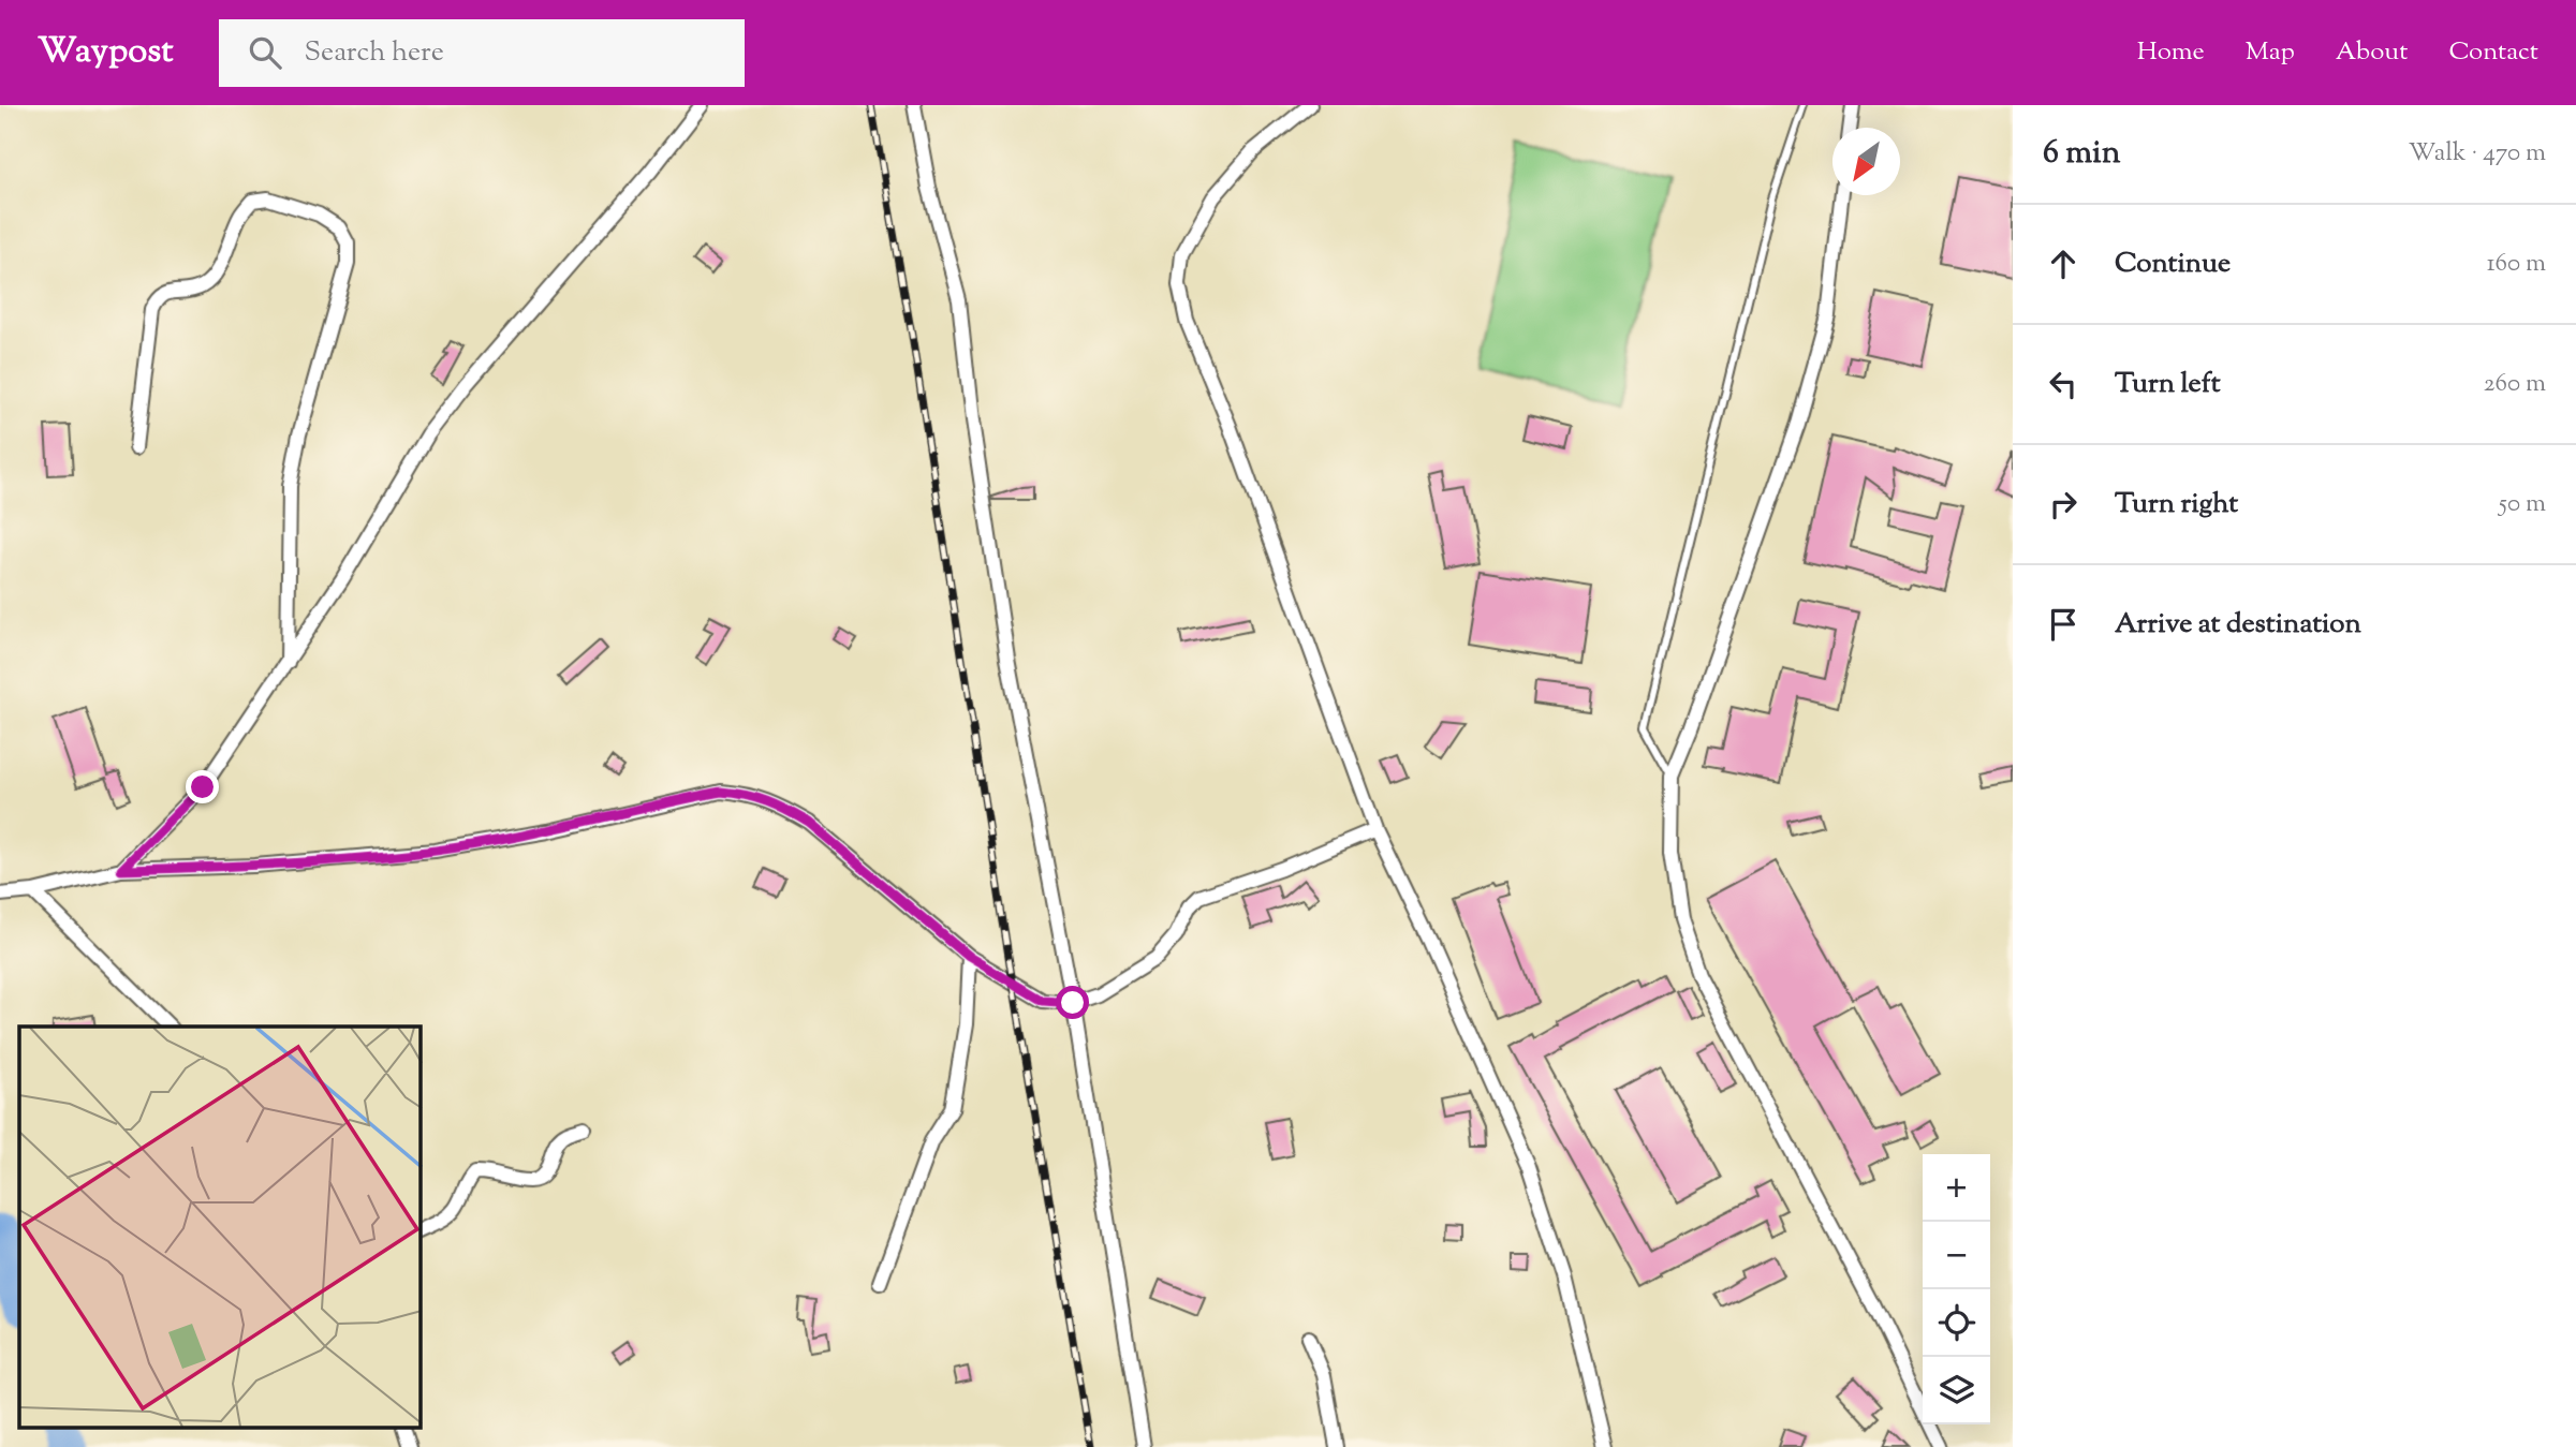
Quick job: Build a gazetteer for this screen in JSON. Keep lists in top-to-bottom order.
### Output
{
  "north": "bottom left",
  "page": {
    "header": "Waypost",
    "search": "Search here",
    "nav": [
      "Home",
      "Map",
      "About",
      "Contact"
    ],
    "heading": ["6 min", "Walk · 470 m"],
    "list": [
      ["Continue", "160 m"],
      ["Turn left", "260 m"],
      ["Turn right", "50 m"],
      "Arrive at destination"
    ],
    "map_buttons": ["+", "−"]
  }
}
